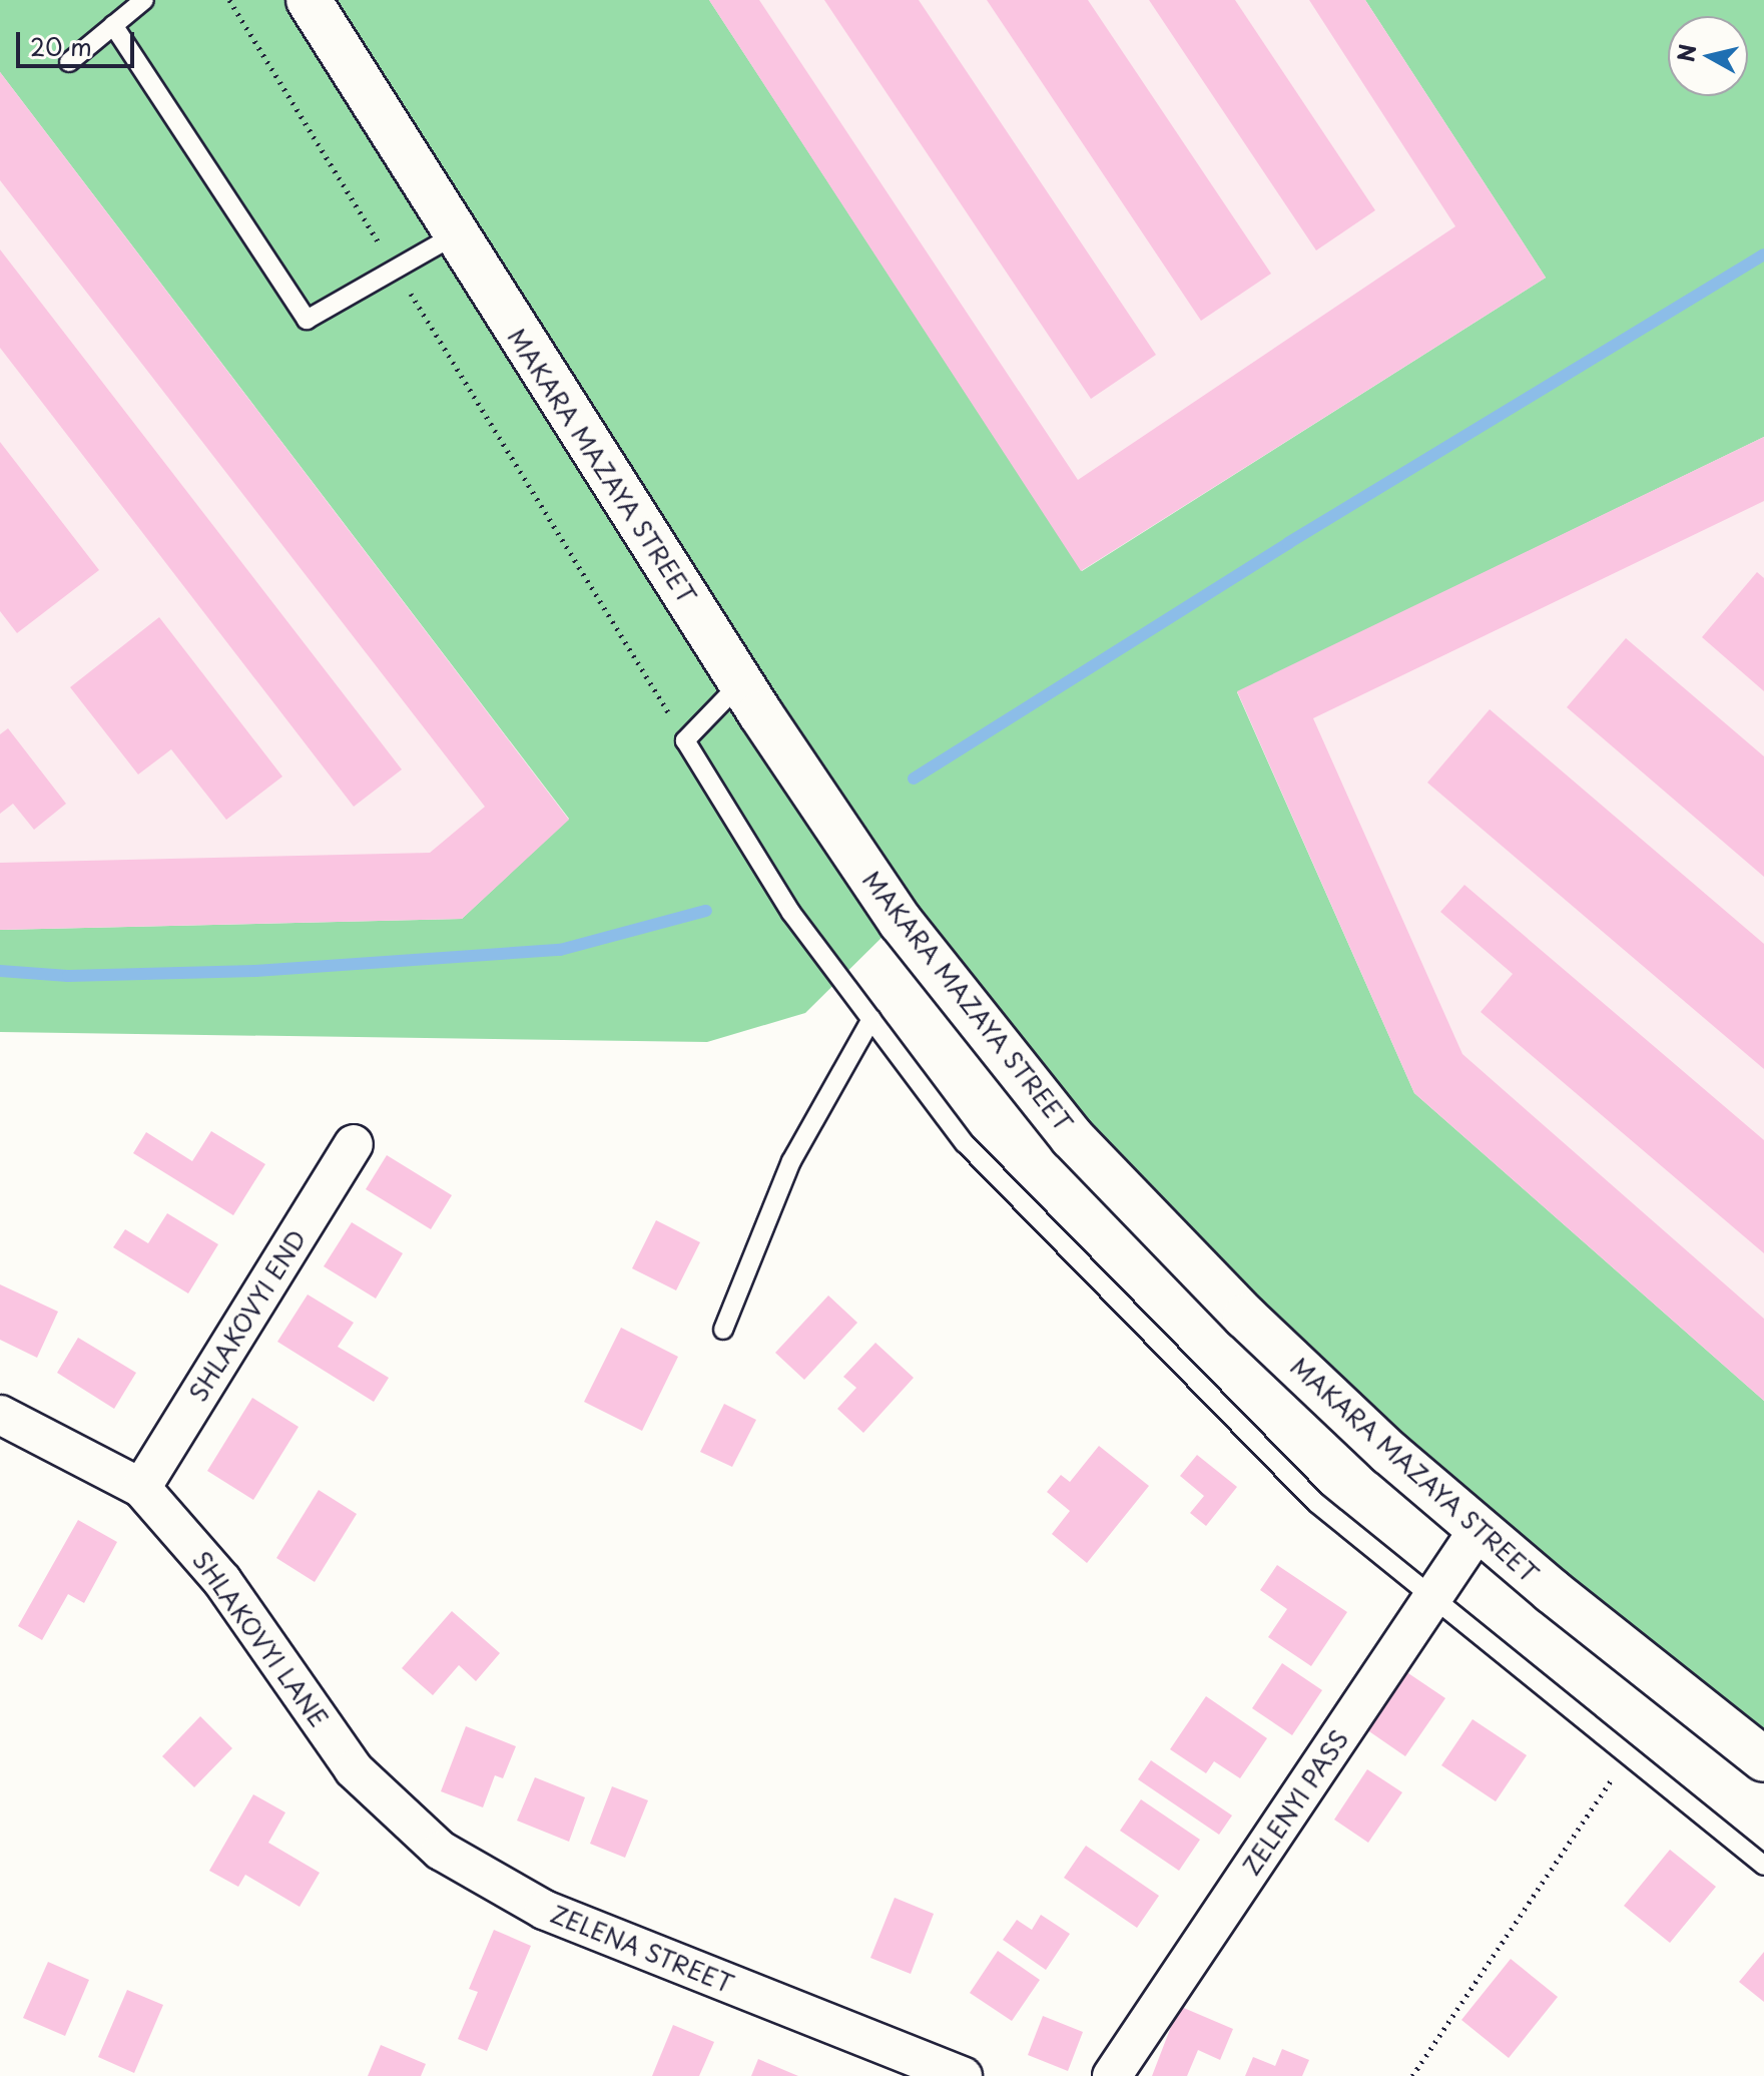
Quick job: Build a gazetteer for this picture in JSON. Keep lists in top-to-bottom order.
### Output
{
  "streets": {
    "main road": ["MAKARA MAZAYA STREET"],
    "street": [
      "SHLAKOVYI END",
      "SHLAKOVYI LANE",
      "ZELENYI PASS",
      "ZELENA STREET"
    ]
  },
  "crossings": [
    ["MAKARA MAZAYA STREET", "ZELENYI PASS"],
    ["SHLAKOVYI END", "SHLAKOVYI LANE"],
    ["SHLAKOVYI LANE", "ZELENA STREET"]
  ],
  "scale_bar": "20 m",
  "north": "left"
}
